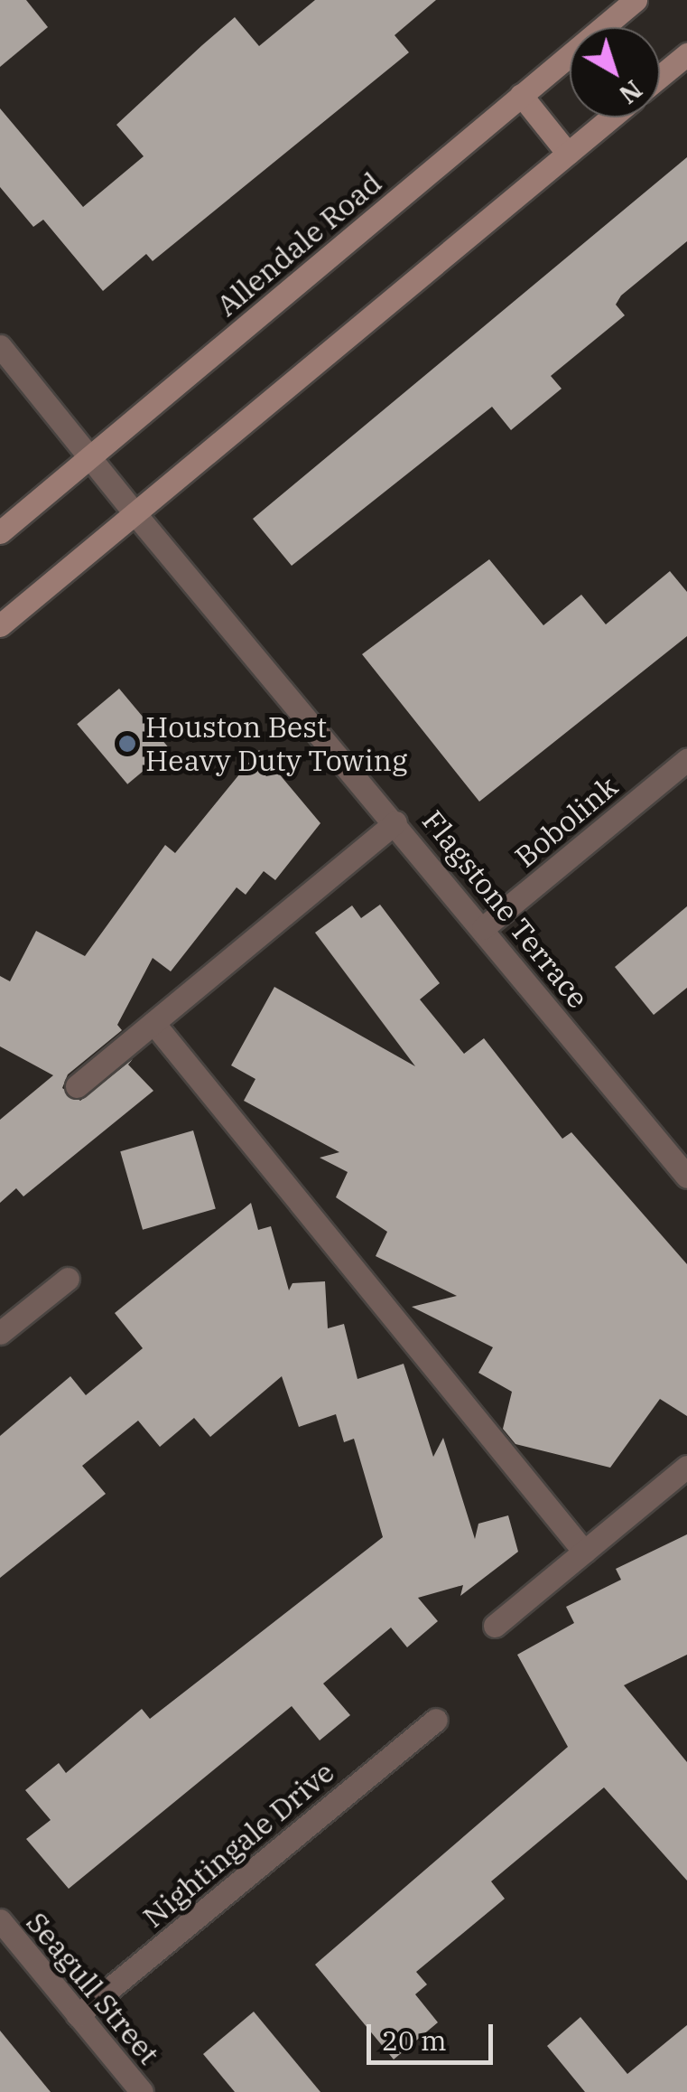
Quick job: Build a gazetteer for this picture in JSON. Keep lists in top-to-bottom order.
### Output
{
  "streets": {
    "main road": ["Allendale Road"],
    "street": [
      "Bobolink",
      "Flagstone Terrace",
      "Nightingale Drive",
      "Seagull Street"
    ]
  },
  "crossings": [
    ["Allendale Road", "Flagstone Terrace"],
    ["Bobolink", "Flagstone Terrace"],
    ["Nightingale Drive", "Seagull Street"]
  ],
  "places": ["Houston Best Heavy Duty Towing"],
  "scale_bar": "20 m",
  "north": "bottom right"
}
